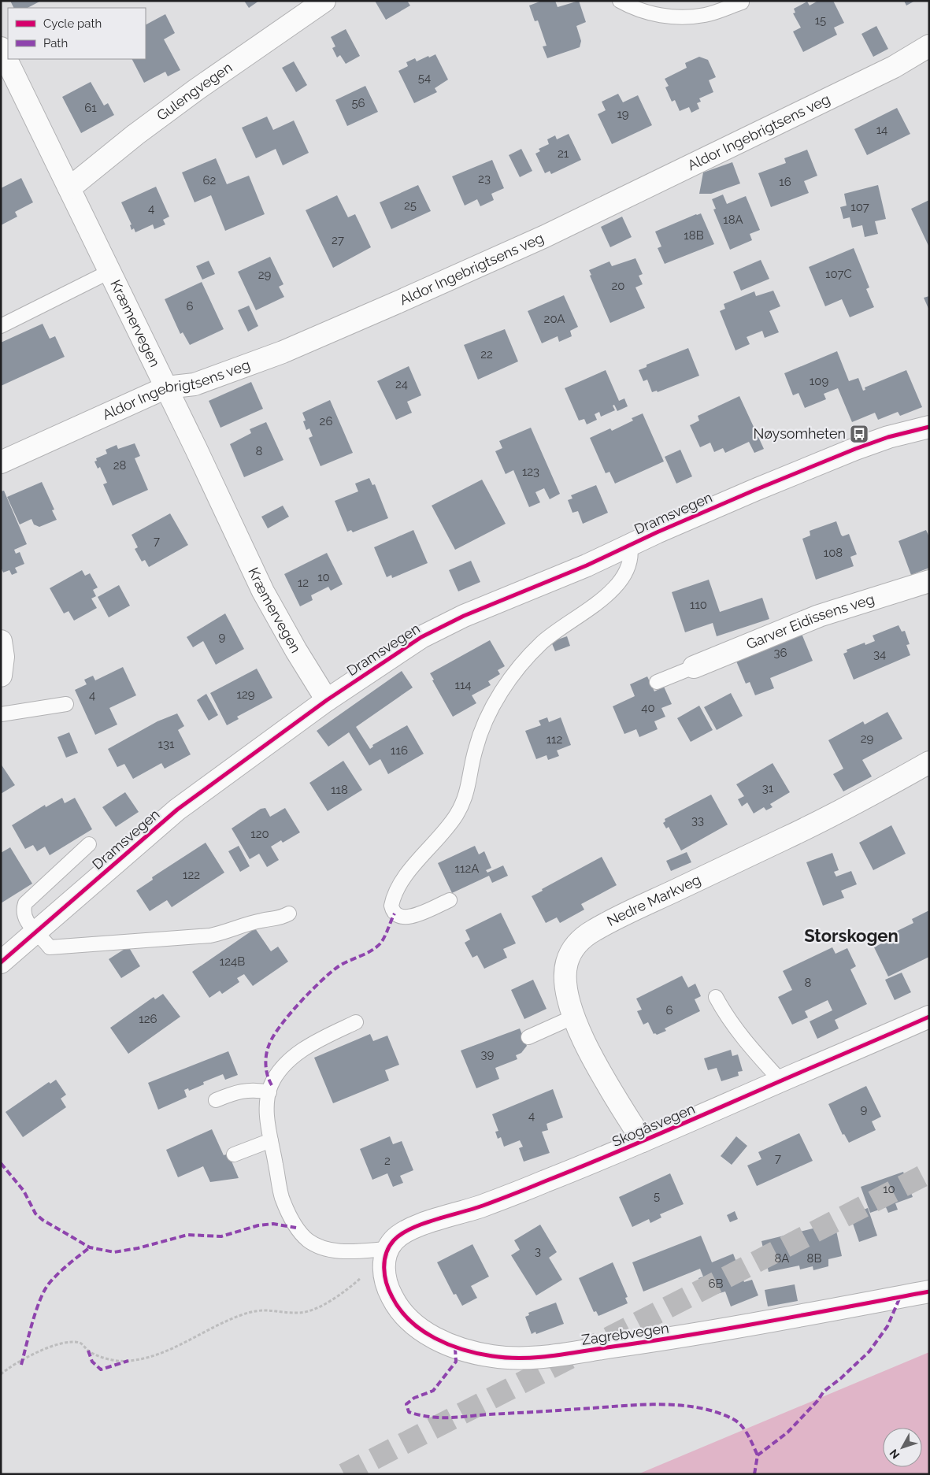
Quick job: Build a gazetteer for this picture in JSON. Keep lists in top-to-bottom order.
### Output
{
  "streets": {
    "street": [
      "Gulengvegen",
      "Aldor Ingebrigtsens veg",
      "Kræmervegen",
      "Dramsvegen",
      "Garver Eidissens veg",
      "Nedre Markveg",
      "Skogåsvegen",
      "Zagrebvegen"
    ]
  },
  "crossings": [
    ["Gulengvegen", "Kræmervegen"],
    ["Aldor Ingebrigtsens veg", "Kræmervegen"],
    ["Kræmervegen", "Dramsvegen"],
    ["Nedre Markveg", "Skogåsvegen"],
    ["Skogåsvegen", "Zagrebvegen"]
  ],
  "districts": ["Storskogen"],
  "places": {
    "bus stop": ["Nøysomheten"]
  },
  "house_numbers": [
    "15",
    "54",
    "56",
    "61",
    "19",
    "14",
    "21",
    "23",
    "62",
    "16",
    "25",
    "107",
    "4",
    "18A",
    "18B",
    "27",
    "107C",
    "29",
    "20",
    "6",
    "20A",
    "22",
    "109",
    "24",
    "26",
    "8",
    "28",
    "123",
    "7",
    "108",
    "10",
    "12",
    "110",
    "9",
    "36",
    "34",
    "114",
    "129",
    "4",
    "40",
    "29",
    "112",
    "131",
    "116",
    "31",
    "118",
    "33",
    "120",
    "112A",
    "122",
    "124B",
    "8",
    "6",
    "126",
    "39",
    "9",
    "4",
    "7",
    "2",
    "10",
    "5",
    "3",
    "8A",
    "8B",
    "6B"
  ],
  "legend": ["Cycle path", "Path"],
  "north": "bottom left"
}
